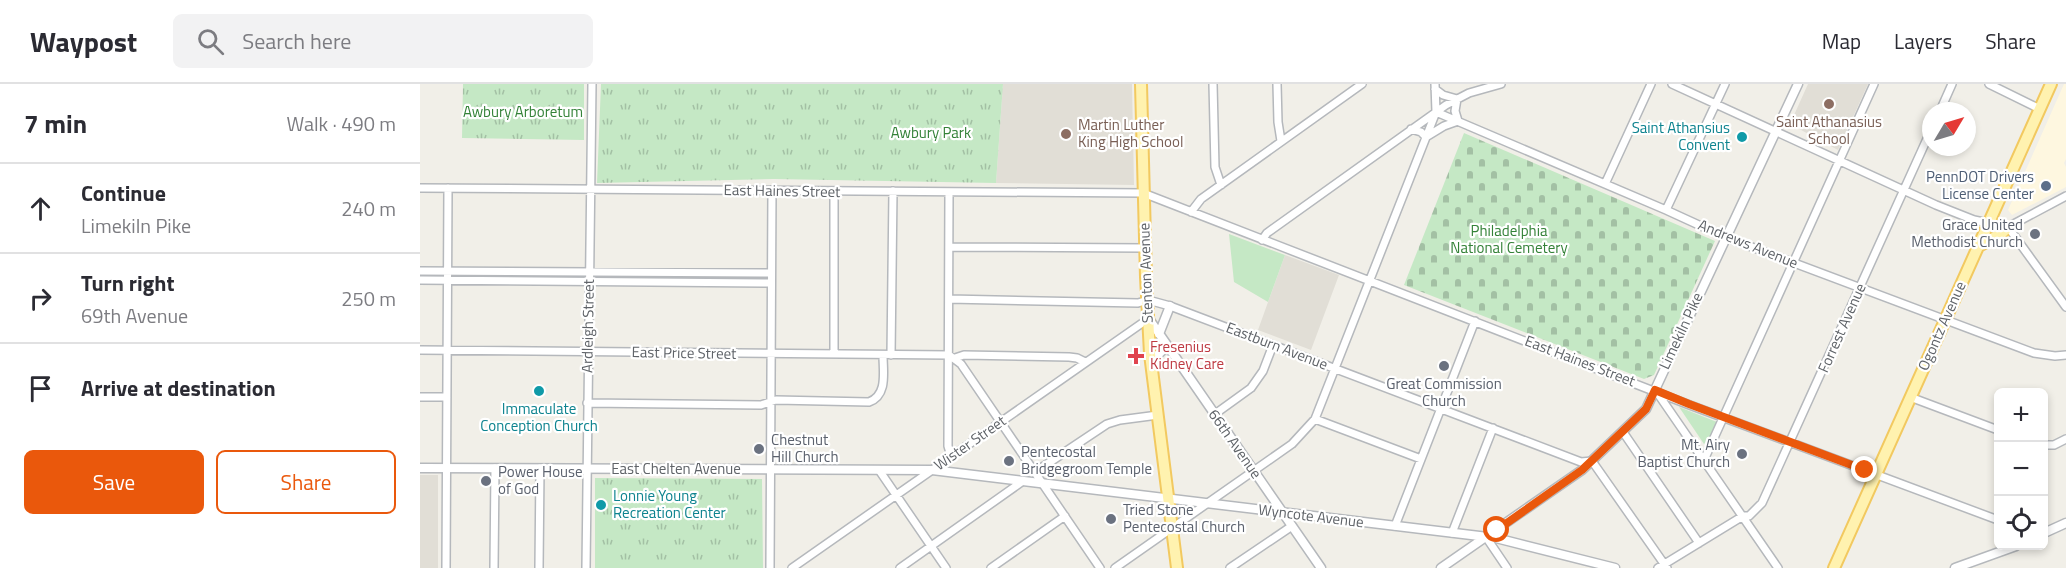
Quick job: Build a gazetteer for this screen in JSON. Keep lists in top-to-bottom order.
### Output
{
  "streets": {
    "main road": ["Stenton Avenue", "Ogontz Avenue"],
    "street": [
      "East Haines Street",
      "Andrews Avenue",
      "Ardleigh Street",
      "Forrest Avenue",
      "Limekiln Pike",
      "Eastburn Avenue",
      "East Price Street",
      "Wister Street",
      "66th Avenue",
      "East Chelten Avenue",
      "Wyncote Avenue"
    ]
  },
  "crossings": [
    ["East Haines Street", "Stenton Avenue"],
    ["East Haines Street", "Ardleigh Street"],
    ["East Haines Street", "Forrest Avenue"],
    ["East Haines Street", "Limekiln Pike"],
    ["Andrews Avenue", "Ogontz Avenue"],
    ["Andrews Avenue", "Forrest Avenue"],
    ["Andrews Avenue", "Limekiln Pike"],
    ["Stenton Avenue", "Eastburn Avenue"],
    ["Stenton Avenue", "Wister Street"],
    ["Stenton Avenue", "66th Avenue"],
    ["Stenton Avenue", "Wyncote Avenue"],
    ["Ardleigh Street", "East Price Street"],
    ["Ardleigh Street", "East Chelten Avenue"],
    ["Limekiln Pike", "Eastburn Avenue"],
    ["Limekiln Pike", "Wyncote Avenue"],
    ["East Price Street", "Wister Street"],
    ["Wister Street", "66th Avenue"],
    ["Wister Street", "East Chelten Avenue"],
    ["Wister Street", "Wyncote Avenue"],
    ["66th Avenue", "Wyncote Avenue"],
    ["East Chelten Avenue", "Wyncote Avenue"]
  ],
  "parks": ["Awbury Arboretum", "Awbury Park", "Philadelphia National Cemetery"],
  "places": {
    "other": [
      "Saint Athanasius School",
      "Martin Luther King High School",
      "Saint Athansius Convent",
      "PennDOT Drivers License Center",
      "Grace United Methodist Church",
      "Great Commission Church",
      "Immaculate Conception Church",
      "Chestnut Hill Church",
      "Mt. Airy Baptist Church",
      "Pentecostal Bridgegroom Temple",
      "Power House of God",
      "Lonnie Young Recreation Center",
      "Tried Stone Pentecostal Church"
    ],
    "health": ["Fresenius Kidney Care"]
  },
  "north": "top right",
  "page": {
    "header": "Waypost",
    "search": "Search here",
    "nav": ["Map", "Layers", "Share"],
    "heading": ["7 min", "Walk · 490 m"],
    "list": [
      ["Continue", "Limekiln Pike", "240 m"],
      ["Turn right", "69th Avenue", "250 m"],
      "Arrive at destination"
    ],
    "map_buttons": ["+", "−"],
    "buttons": ["Save", "Share"]
  }
}
